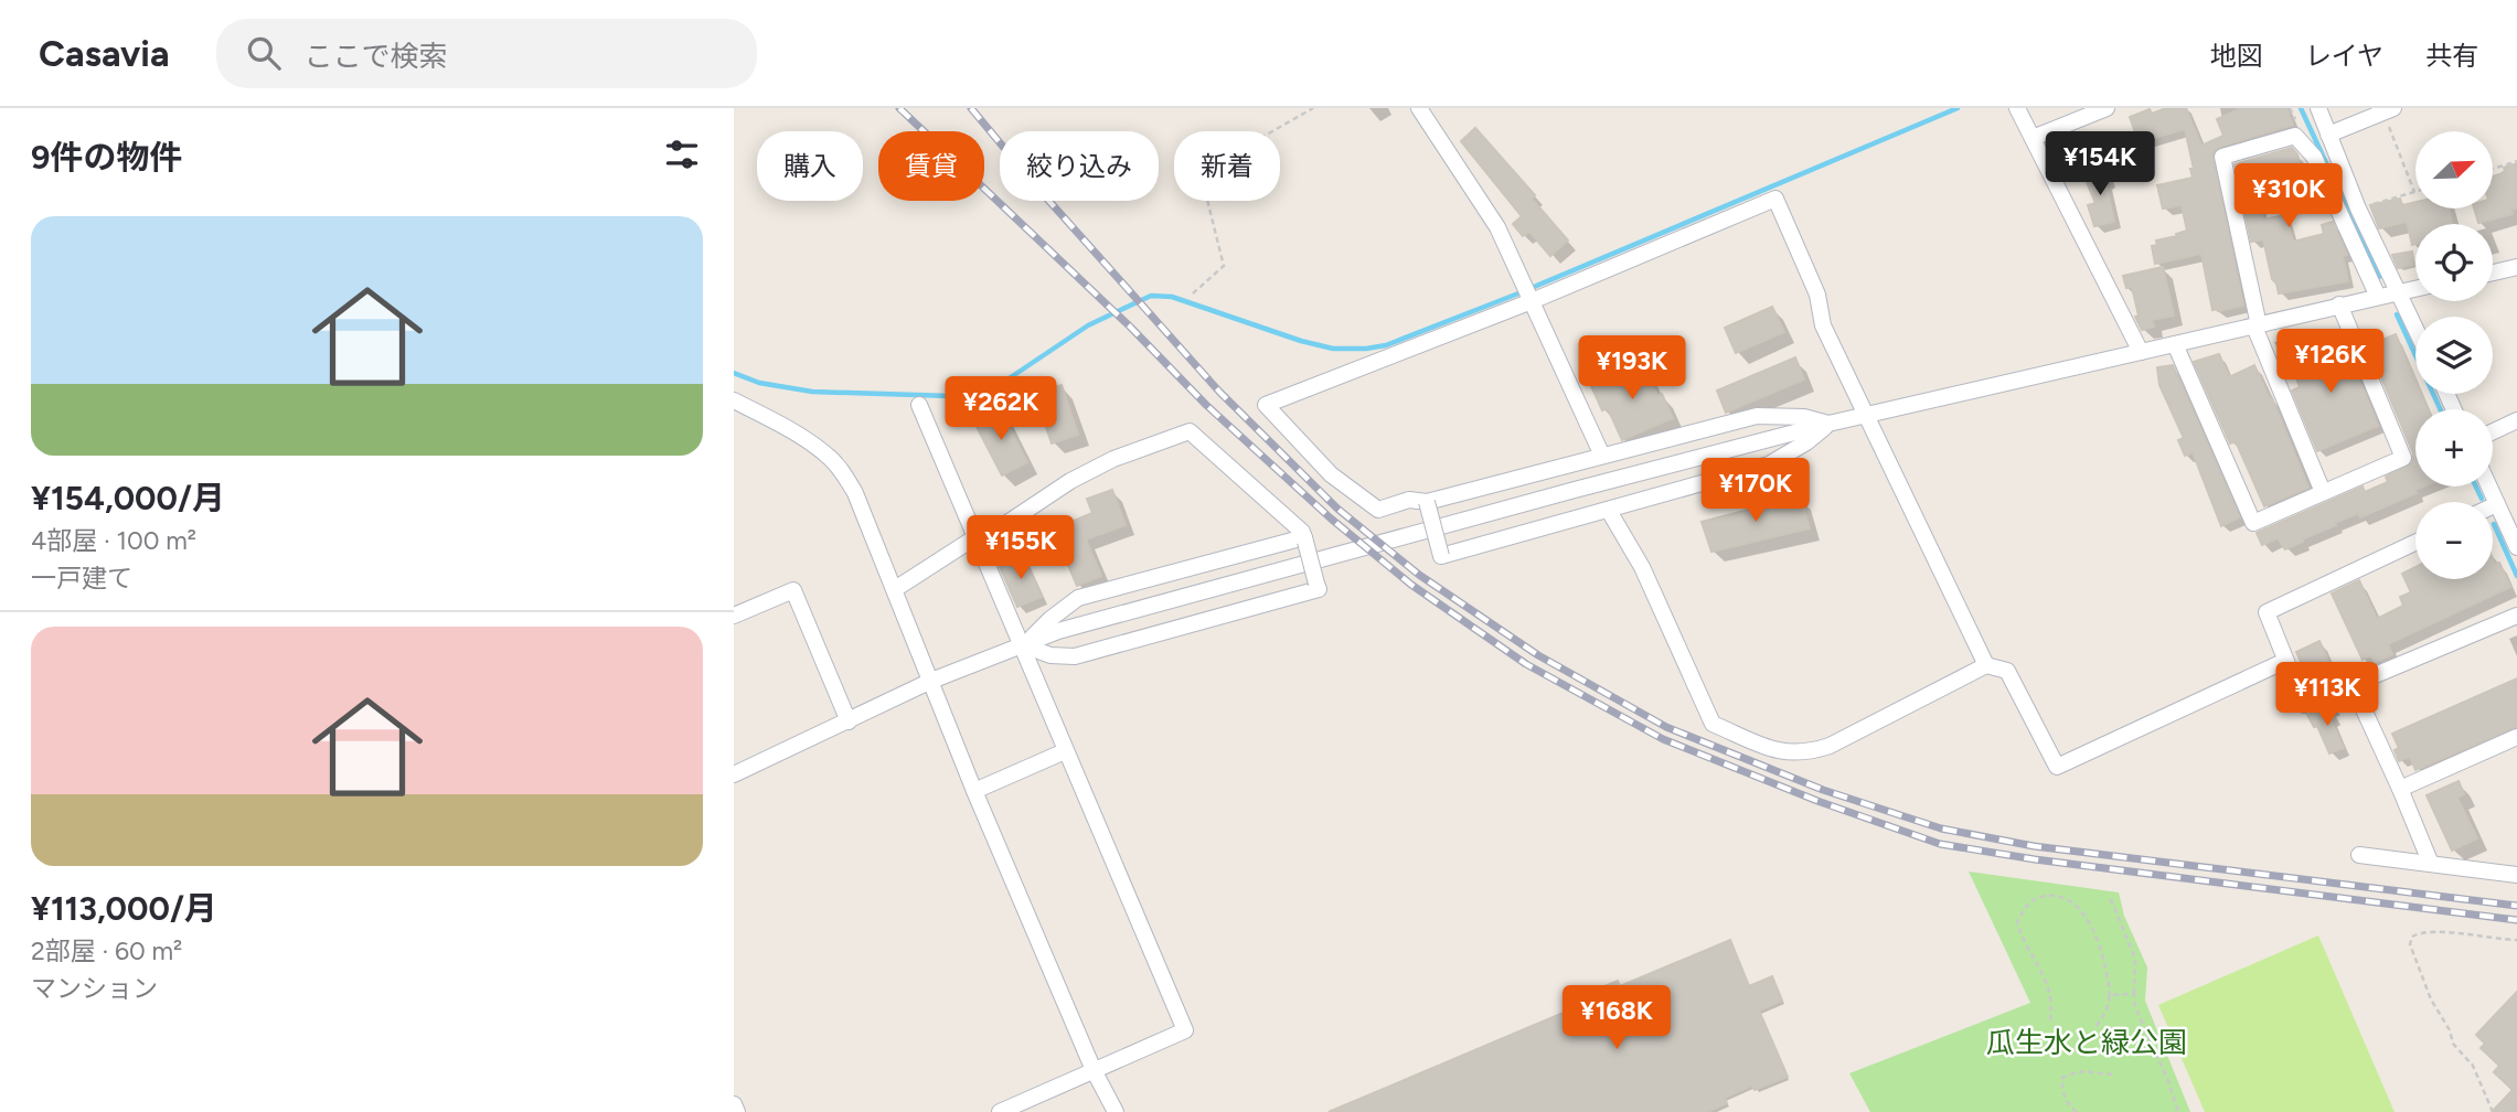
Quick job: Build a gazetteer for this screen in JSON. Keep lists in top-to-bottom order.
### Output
{
  "parks": ["瓜生水と緑公園"],
  "north": "top right",
  "page": {
    "header": "Casavia",
    "search": "ここで検索",
    "nav": ["地図", "レイヤ", "共有"],
    "heading": "9件の物件",
    "map_buttons": ["+", "−"],
    "price": [
      "¥154K",
      "¥310K",
      "¥126K",
      "¥193K",
      "¥262K",
      "¥170K",
      "¥155K",
      "¥113K",
      "¥168K"
    ],
    "chip": [
      "購入",
      "賃貸",
      "絞り込み",
      "新着"
    ],
    "list": [
      {
        "name": "¥154,000/月",
        "note": "4部屋 · 100 m² · 一戸建て"
      },
      {
        "name": "¥113,000/月",
        "note": "2部屋 · 60 m² · マンション"
      }
    ]
  }
}
